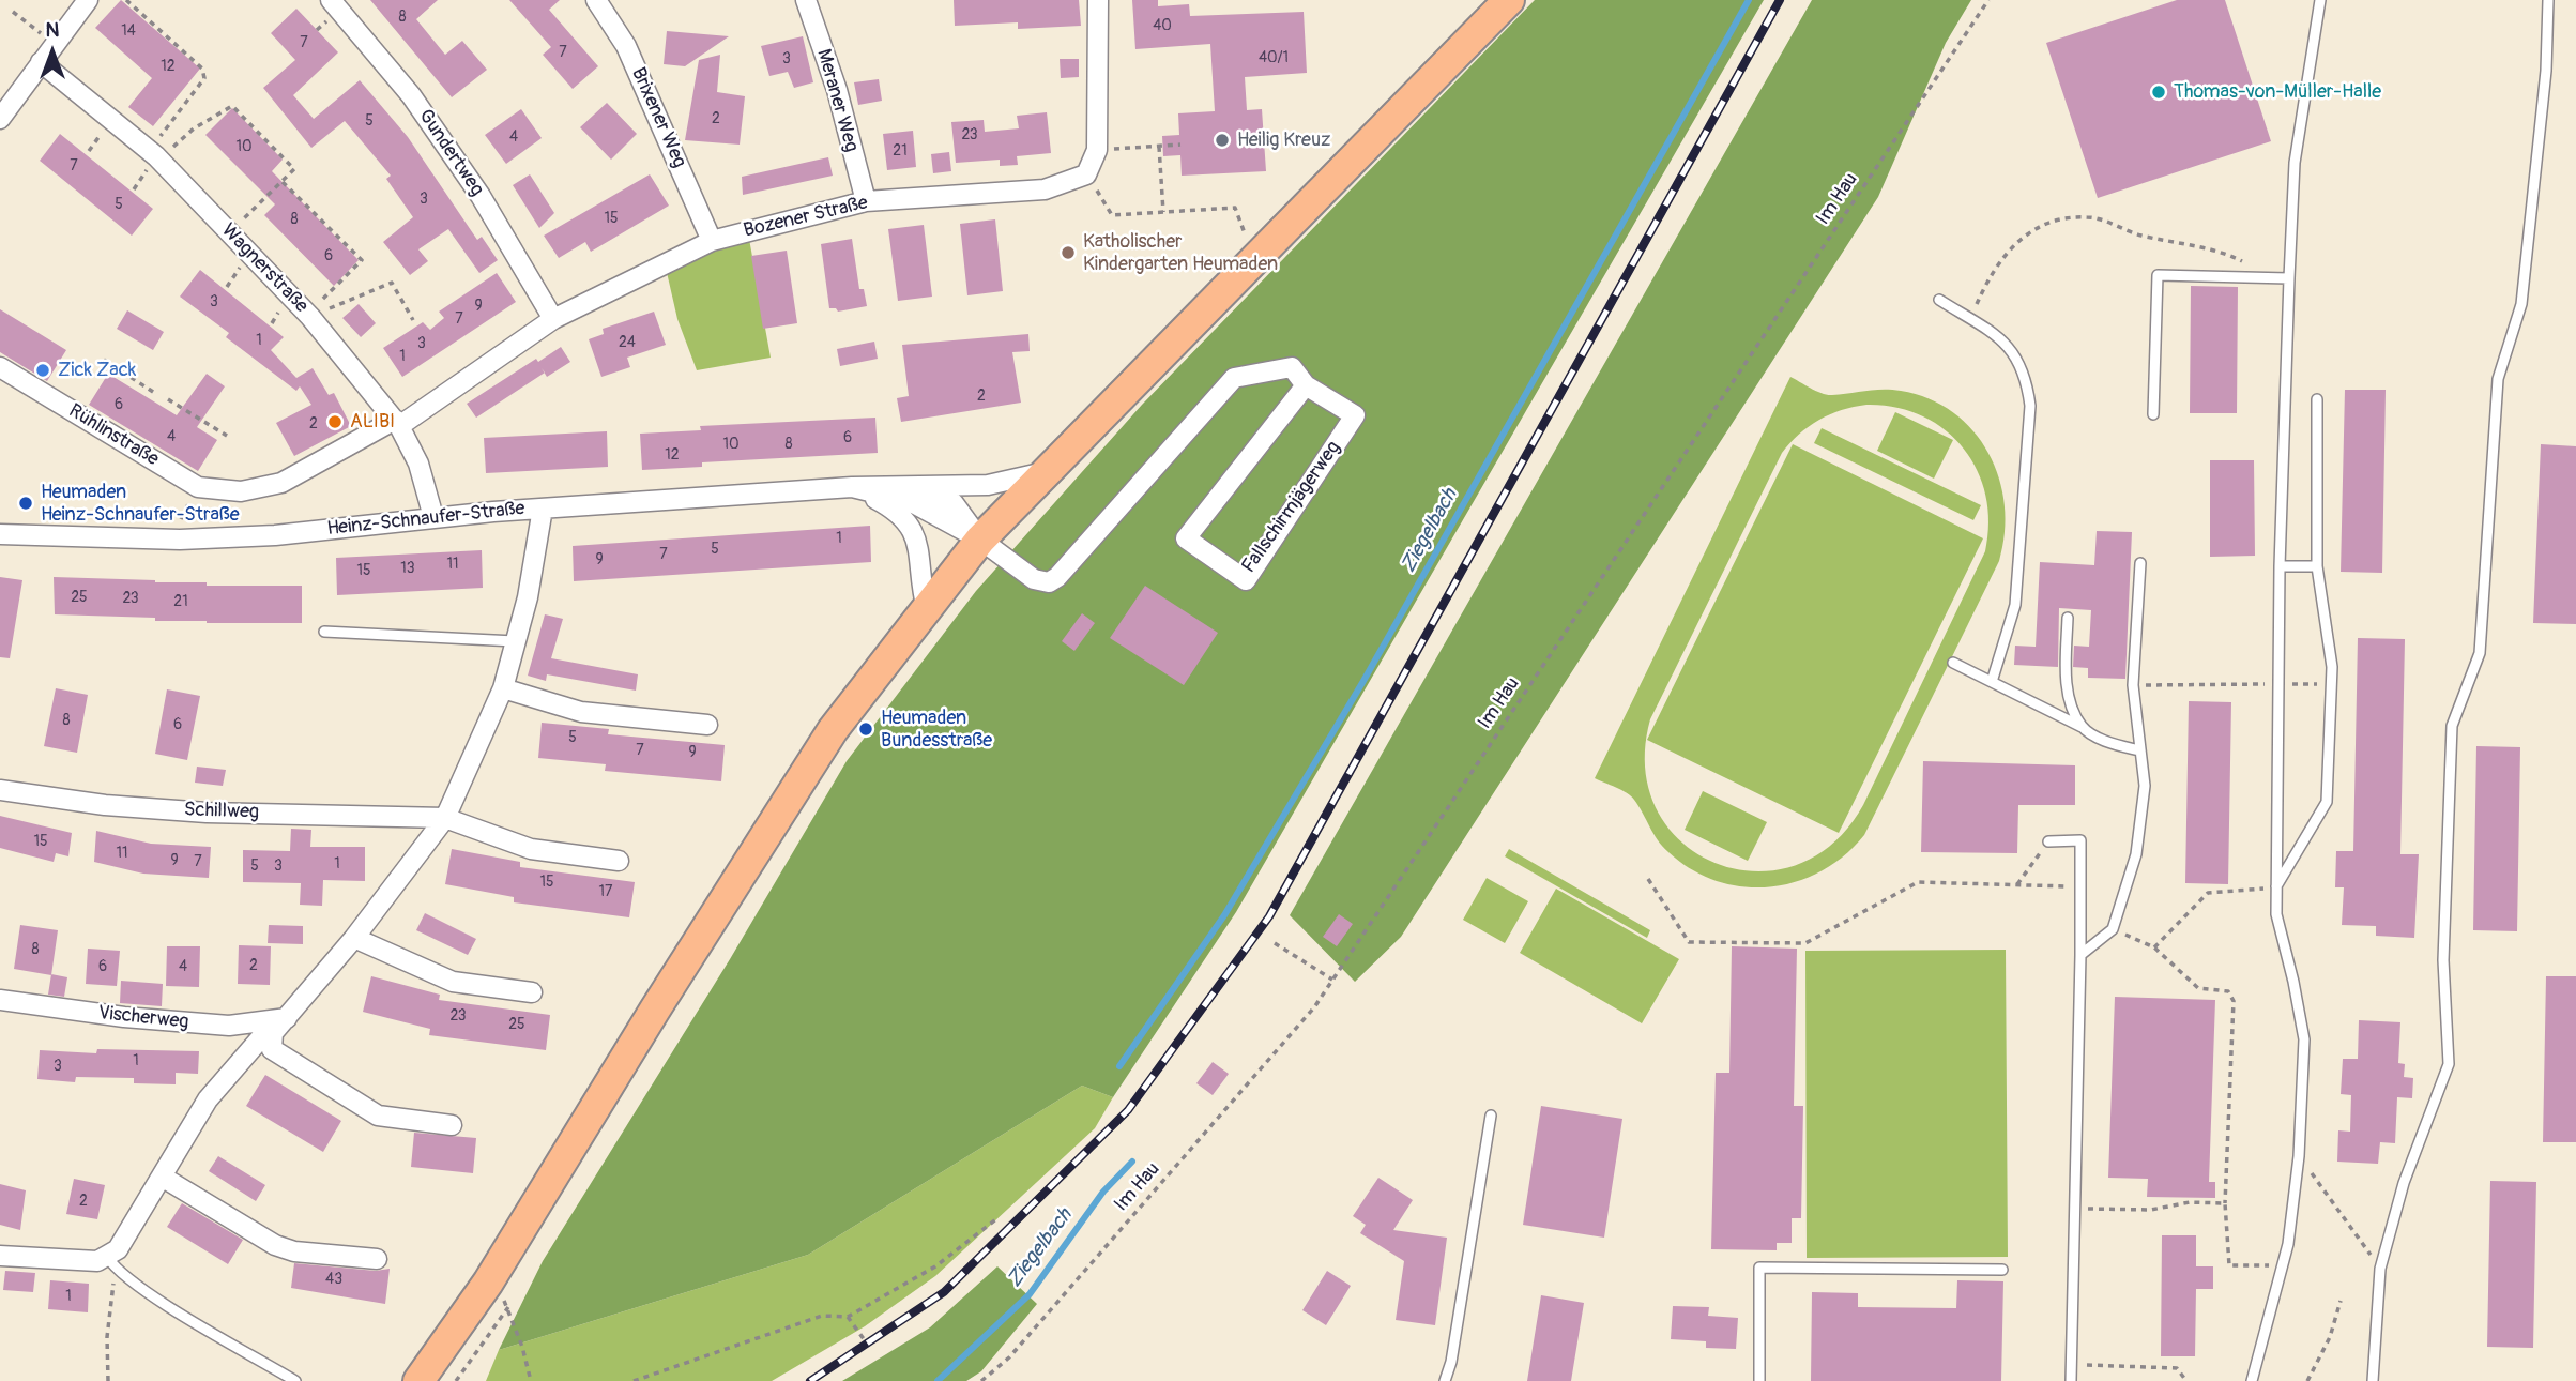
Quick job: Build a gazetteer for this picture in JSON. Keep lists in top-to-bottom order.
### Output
{
  "streets": {
    "street": [
      "Meraner Weg",
      "Brixener Weg",
      "Gundertweg",
      "Bozener Straße",
      "Wagnerstraße",
      "Rühlinstraße",
      "Fallschirmjägerweg",
      "Heinz-Schnaufer-Straße",
      "Schillweg",
      "Vischerweg"
    ],
    "path": ["Im Hau"]
  },
  "crossings": [
    ["Meraner Weg", "Bozener Straße"],
    ["Brixener Weg", "Bozener Straße"],
    ["Gundertweg", "Bozener Straße"],
    ["Bozener Straße", "Wagnerstraße"],
    ["Bozener Straße", "Rühlinstraße"],
    ["Wagnerstraße", "Rühlinstraße"],
    ["Wagnerstraße", "Heinz-Schnaufer-Straße"],
    ["Fallschirmjägerweg", "Heinz-Schnaufer-Straße"]
  ],
  "water": ["Ziegelbach"],
  "places": [
    "Thomas-von-Müller-Halle",
    "Heilig Kreuz",
    "Katholischer Kindergarten Heumaden",
    "Zick Zack",
    "ALIBI",
    "Heumaden Heinz-Schnaufer-Straße",
    "Heumaden Bundesstraße"
  ],
  "house_numbers": [
    "8",
    "40",
    "14",
    "7",
    "7",
    "40/1",
    "3",
    "12",
    "2",
    "5",
    "23",
    "4",
    "10",
    "21",
    "7",
    "3",
    "5",
    "15",
    "8",
    "6",
    "3",
    "9",
    "7",
    "1",
    "24",
    "3",
    "1",
    "2",
    "6",
    "2",
    "4",
    "6",
    "10",
    "8",
    "12",
    "1",
    "5",
    "7",
    "9",
    "11",
    "13",
    "15",
    "25",
    "23",
    "21",
    "8",
    "6",
    "5",
    "7",
    "9",
    "15",
    "11",
    "9",
    "7",
    "1",
    "5",
    "3",
    "15",
    "17",
    "8",
    "2",
    "6",
    "4",
    "23",
    "25",
    "1",
    "3",
    "2",
    "43",
    "1"
  ],
  "north": "top"
}
